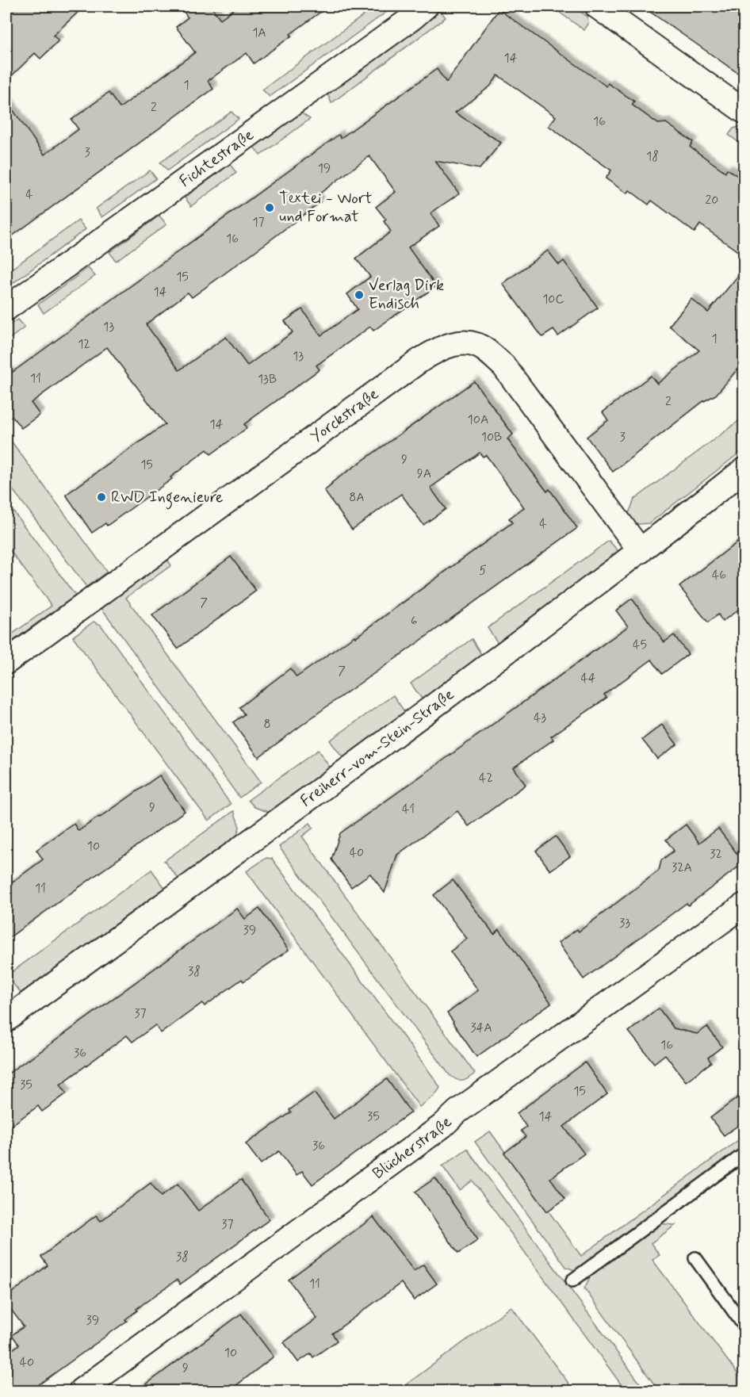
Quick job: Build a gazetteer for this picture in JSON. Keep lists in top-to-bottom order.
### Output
{
  "streets": {
    "street": [
      "Fichtestraße",
      "Yorckstraße",
      "Freiherr-vom-Stein-Straße",
      "Blücherstraße"
    ]
  },
  "crossings": [
    ["Yorckstraße", "Freiherr-vom-Stein-Straße"]
  ],
  "places": ["Textei - Wort und Format", "Verlag Dirk Endisch", "RWD Ingenieure"],
  "house_numbers": [
    "1A",
    "14",
    "1",
    "2",
    "16",
    "3",
    "18",
    "19",
    "4",
    "20",
    "17",
    "16",
    "15",
    "14",
    "10C",
    "13",
    "1",
    "12",
    "13",
    "11",
    "13B",
    "2",
    "10A",
    "14",
    "10B",
    "3",
    "9",
    "15",
    "9A",
    "8A",
    "4",
    "5",
    "46",
    "7",
    "6",
    "45",
    "7",
    "44",
    "43",
    "8",
    "42",
    "9",
    "41",
    "10",
    "40",
    "32",
    "32A",
    "11",
    "33",
    "39",
    "38",
    "37",
    "34A",
    "16",
    "36",
    "35",
    "15",
    "35",
    "14",
    "36",
    "37",
    "38",
    "11",
    "39",
    "10",
    "40",
    "9"
  ]
}
